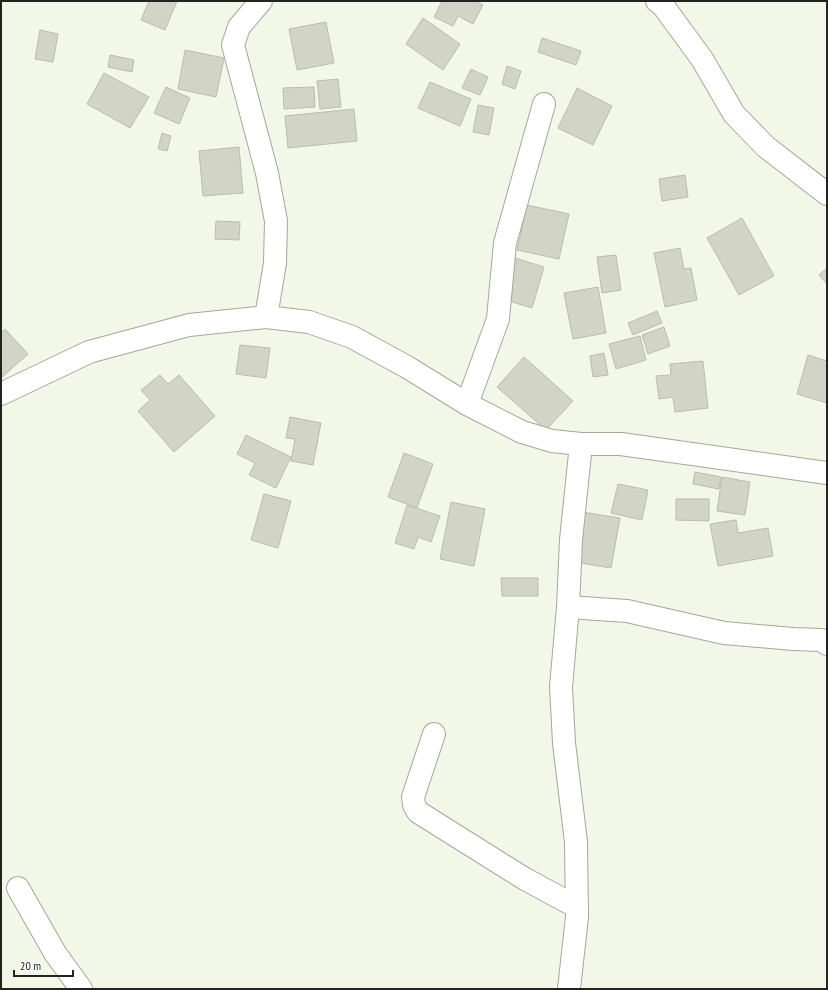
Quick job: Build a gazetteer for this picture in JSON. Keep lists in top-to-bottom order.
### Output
{
  "scale_bar": "20 m"
}
